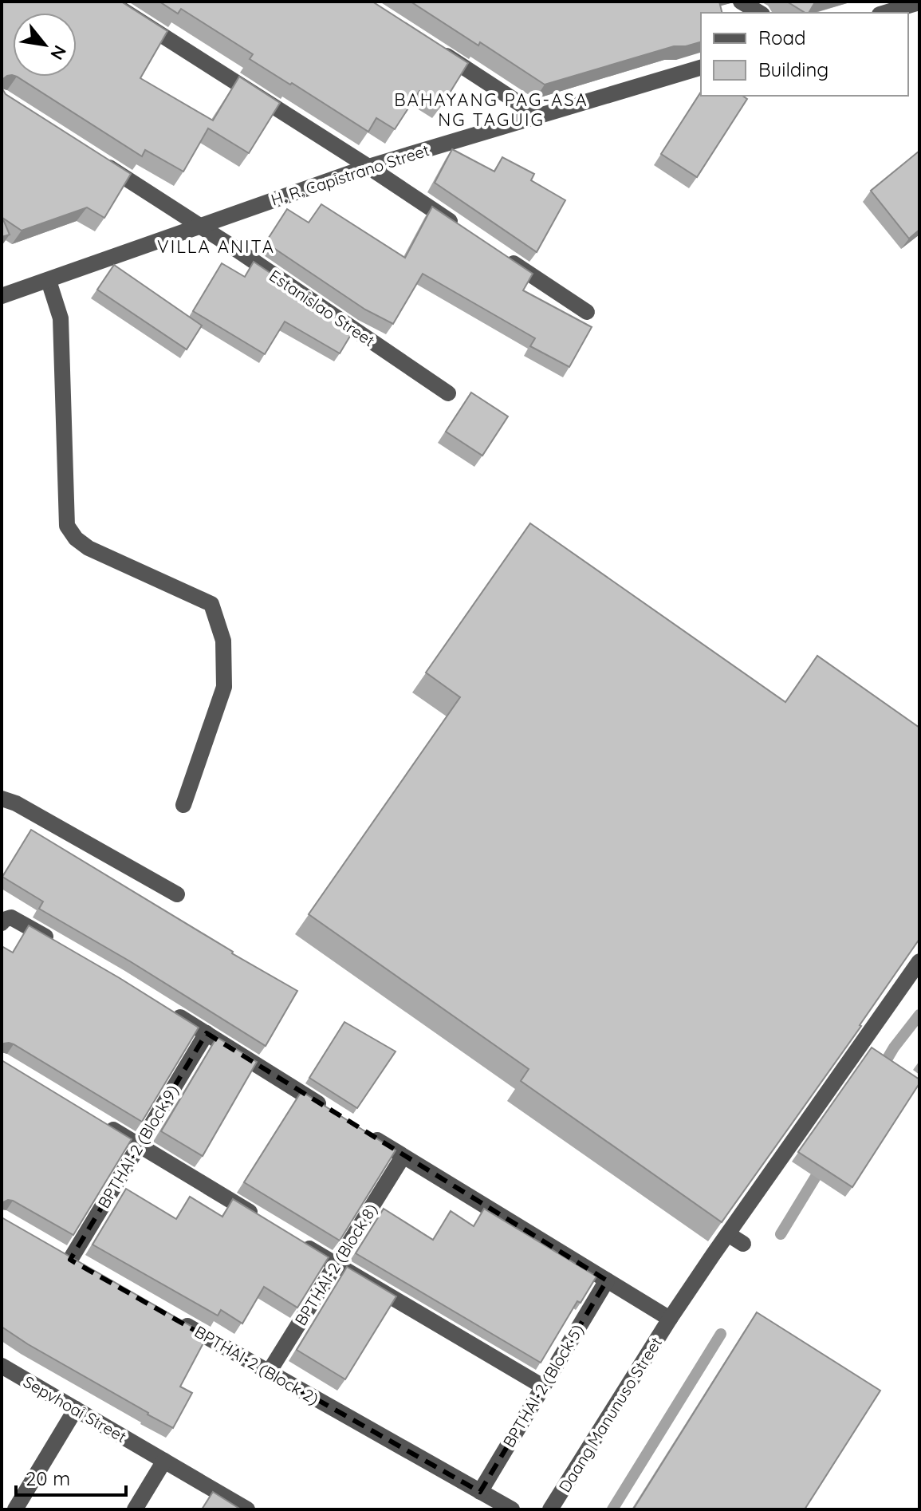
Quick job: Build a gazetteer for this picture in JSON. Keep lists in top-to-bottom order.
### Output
{
  "streets": {
    "street": [
      "H. R. Capistrano Street",
      "Estanislao Street",
      "BPTHAI-2 (Block 9)",
      "BPTHAI-2 (Block 8)",
      "BPTHAI-2 (Block 2)",
      "BPTHAI-2 (Block 5)",
      "Sepvhoai Street",
      "Daang Manunuso Street"
    ]
  },
  "crossings": [
    ["H. R. Capistrano Street", "Estanislao Street"],
    ["BPTHAI-2 (Block 8)", "BPTHAI-2 (Block 2)"],
    ["BPTHAI-2 (Block 2)", "BPTHAI-2 (Block 5)"]
  ],
  "districts": ["BAHAYANG PAG-ASA NG TAGUIG", "VILLA ANITA"],
  "legend": ["Road", "Building"],
  "scale_bar": "20 m",
  "north": "bottom right"
}
